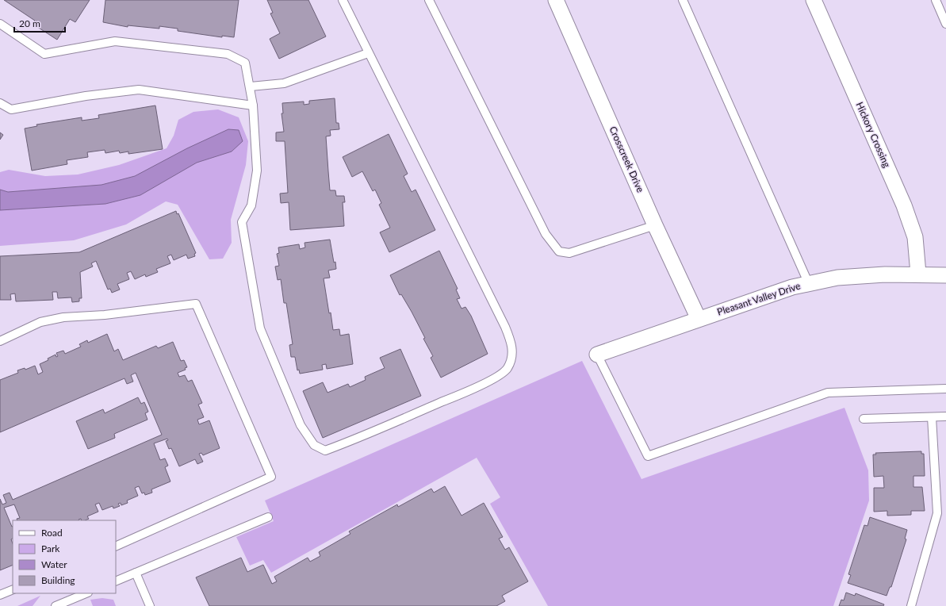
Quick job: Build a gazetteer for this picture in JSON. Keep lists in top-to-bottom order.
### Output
{
  "streets": {
    "street": ["Hickory Crossing", "Crosscreek Drive", "Pleasant Valley Drive"]
  },
  "crossings": [
    ["Hickory Crossing", "Pleasant Valley Drive"],
    ["Crosscreek Drive", "Pleasant Valley Drive"]
  ],
  "legend": [
    "Road",
    "Park",
    "Water",
    "Building"
  ],
  "scale_bar": "20 m"
}
